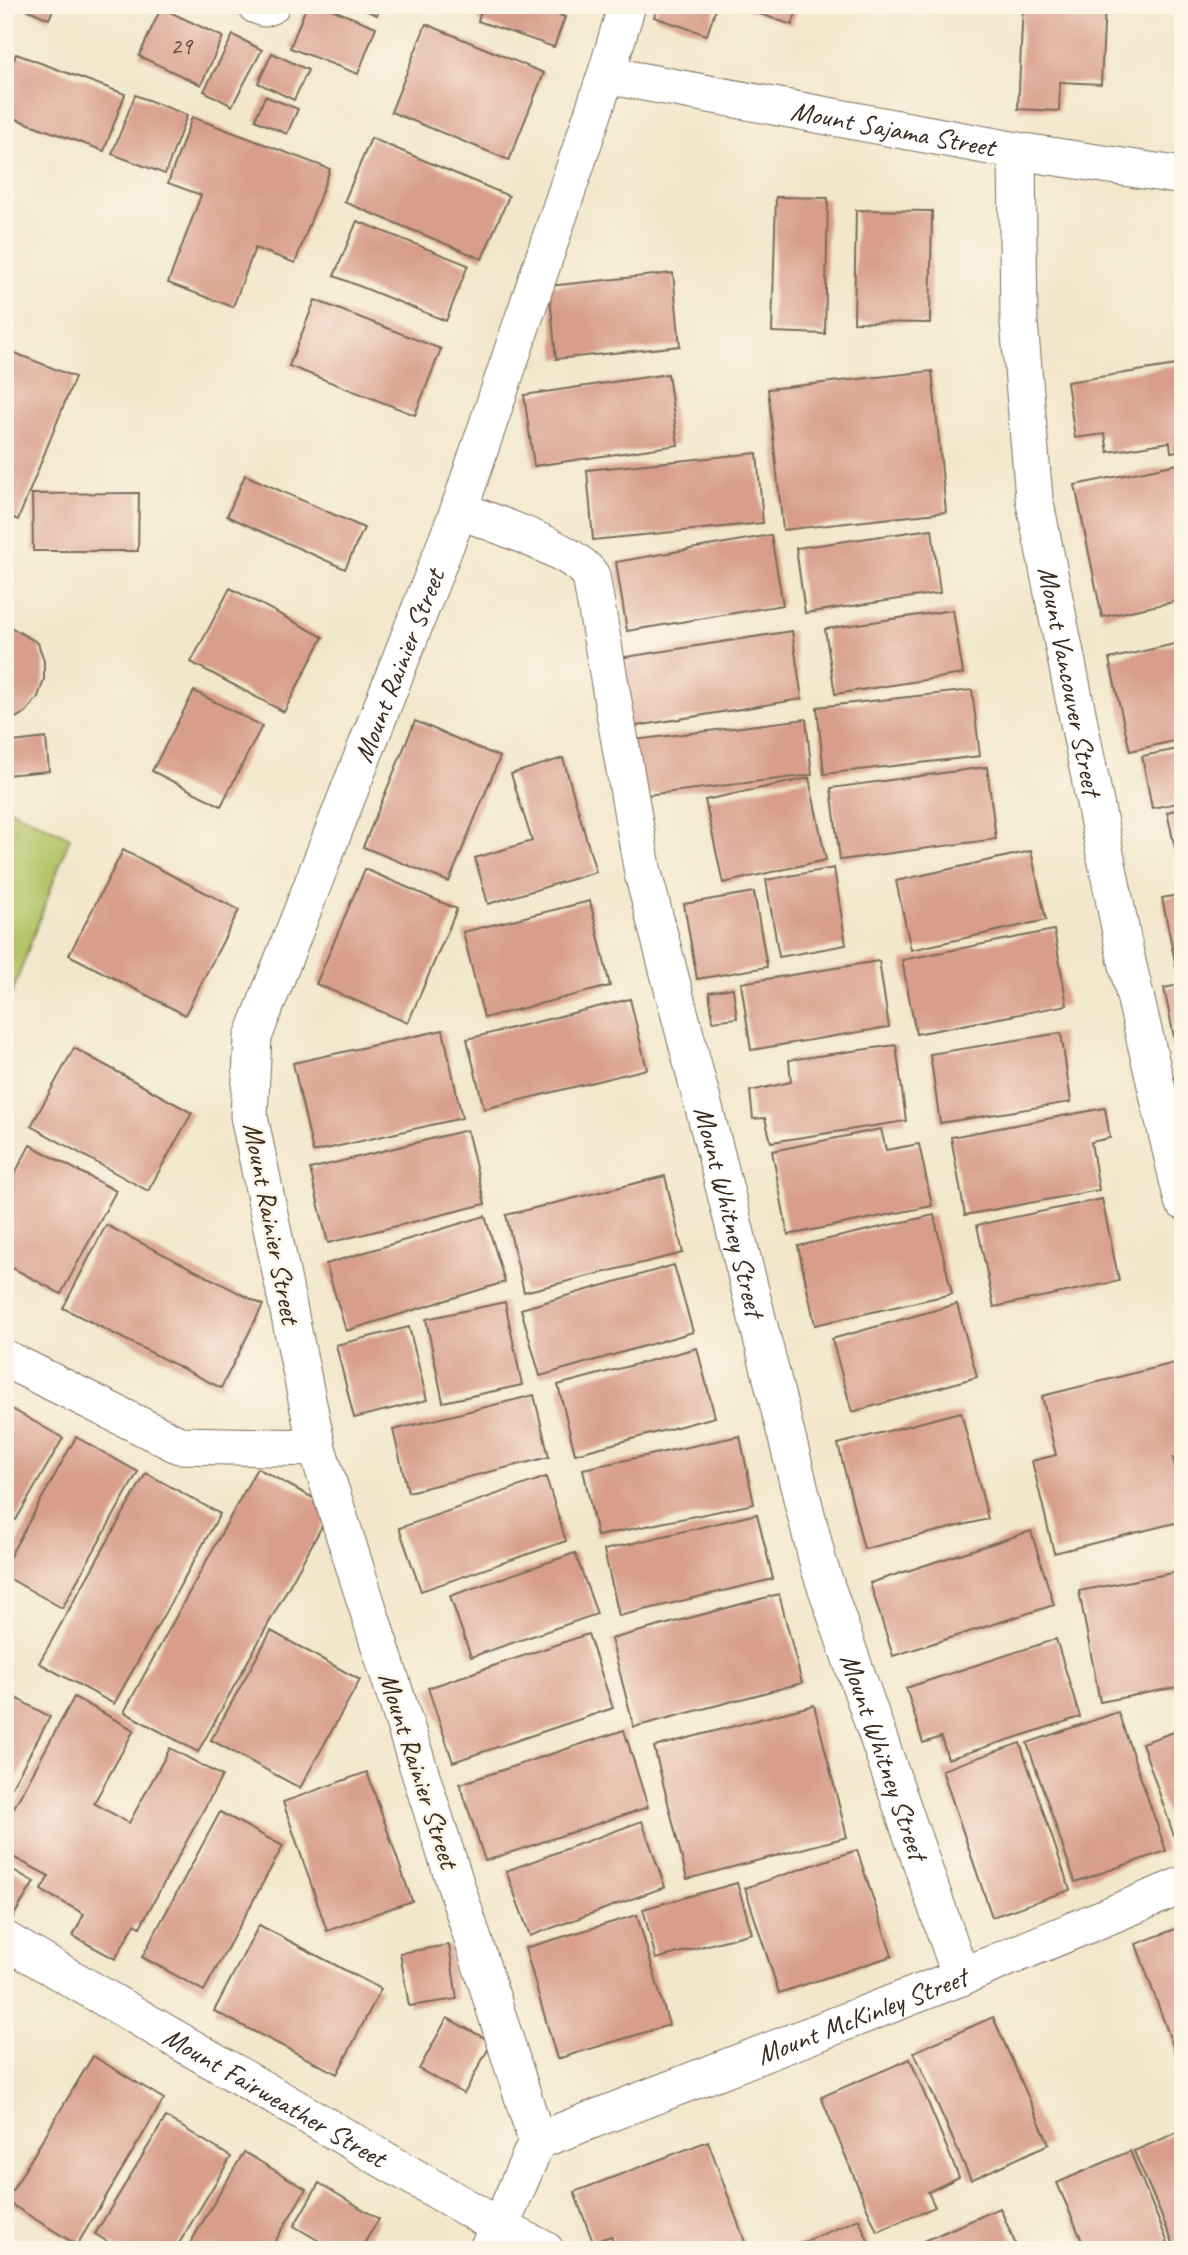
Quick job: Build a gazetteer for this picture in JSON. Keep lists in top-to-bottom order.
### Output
{
  "streets": {
    "street": [
      "Mount Sajama Street",
      "Mount Rainier Street",
      "Mount Vancouver Street",
      "Mount Whitney Street",
      "Mount McKinley Street",
      "Mount Fairweather Street"
    ]
  },
  "crossings": [
    ["Mount Sajama Street", "Mount Rainier Street"],
    ["Mount Sajama Street", "Mount Vancouver Street"],
    ["Mount Rainier Street", "Mount Whitney Street"],
    ["Mount Rainier Street", "Mount McKinley Street"],
    ["Mount Whitney Street", "Mount McKinley Street"]
  ],
  "house_numbers": ["29"]
}
